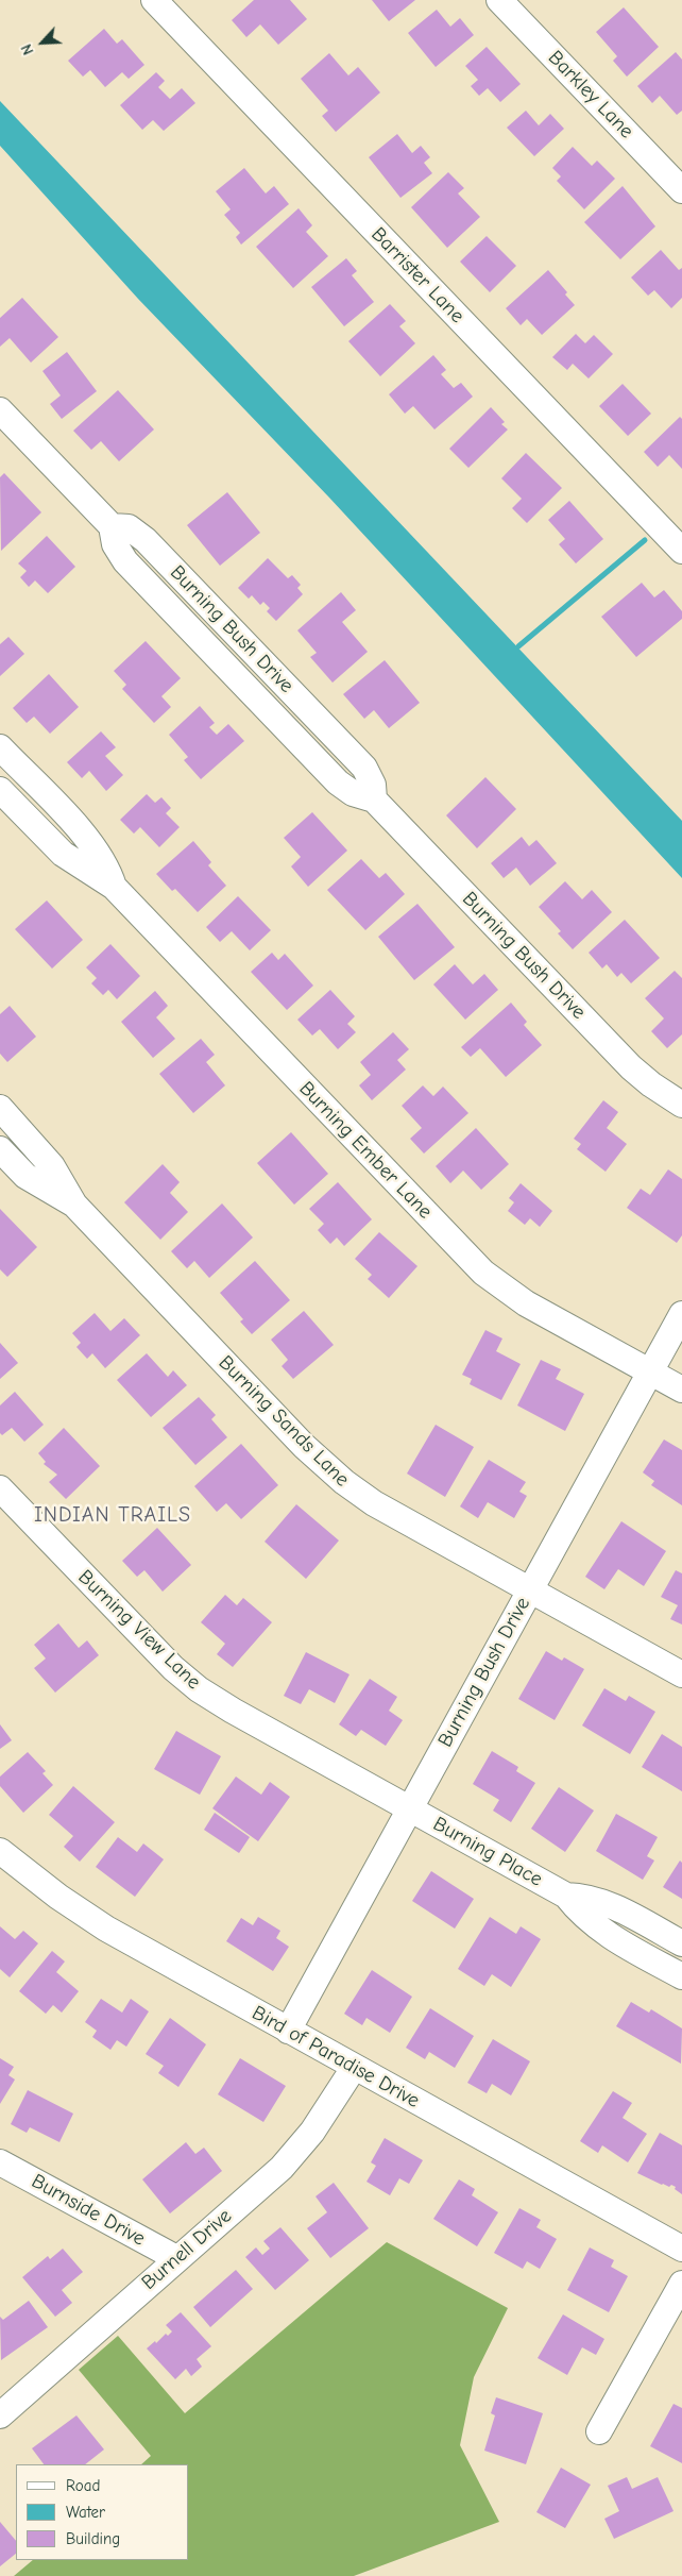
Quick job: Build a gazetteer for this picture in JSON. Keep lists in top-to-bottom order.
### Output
{
  "streets": {
    "street": [
      "Barkley Lane",
      "Barrister Lane",
      "Burning Bush Drive",
      "Burning Ember Lane",
      "Burning Sands Lane",
      "Burning View Lane",
      "Burning Place",
      "Bird of Paradise Drive",
      "Burnside Drive",
      "Burnell Drive"
    ]
  },
  "crossings": [
    ["Burning Bush Drive", "Burning Ember Lane"],
    ["Burning Bush Drive", "Burning Sands Lane"],
    ["Burning Bush Drive", "Burning View Lane"],
    ["Burning Bush Drive", "Burning Place"],
    ["Burning Bush Drive", "Bird of Paradise Drive"],
    ["Burning View Lane", "Burning Place"],
    ["Bird of Paradise Drive", "Burnell Drive"],
    ["Burnside Drive", "Burnell Drive"]
  ],
  "districts": ["INDIAN TRAILS"],
  "legend": ["Road", "Water", "Building"],
  "north": "bottom left"
}
